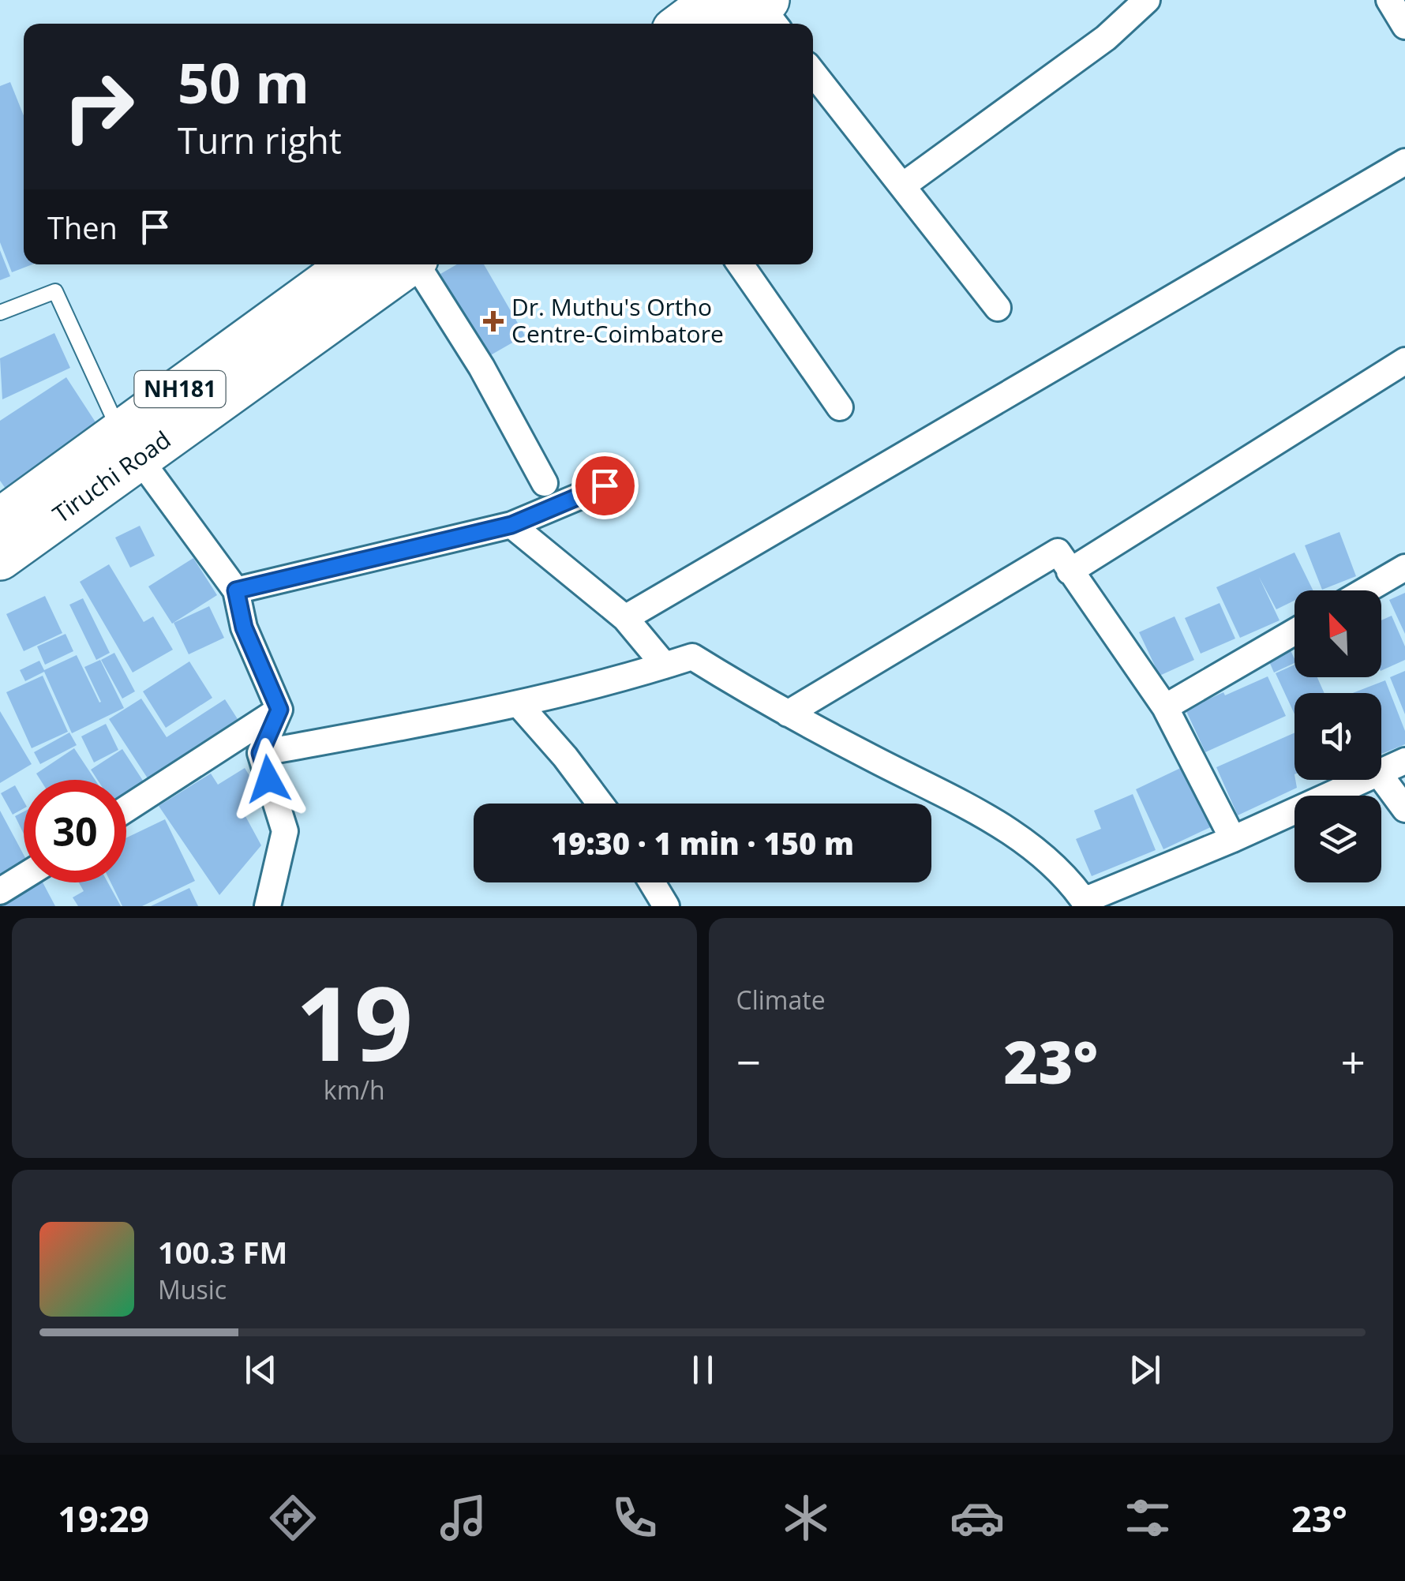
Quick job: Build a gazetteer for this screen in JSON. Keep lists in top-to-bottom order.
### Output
{
  "streets": {
    "highway": ["NH181", "Tiruchi Road"]
  },
  "places": {
    "health": ["Dr. Muthu's Ortho Centre-Coimbatore"]
  },
  "north": "top left",
  "page": {
    "turn": ["50 m", "Turn right"],
    "then": "Then",
    "limit": "30",
    "trip": "19:30 · 1 min · 150 m",
    "tile": [
      ["19", "km/h"],
      "Climate"
    ],
    "heat": ["−", "23°", "+"],
    "song": ["100.3 FM", "Music"],
    "tabs": ["19:29", "23°"]
  }
}
